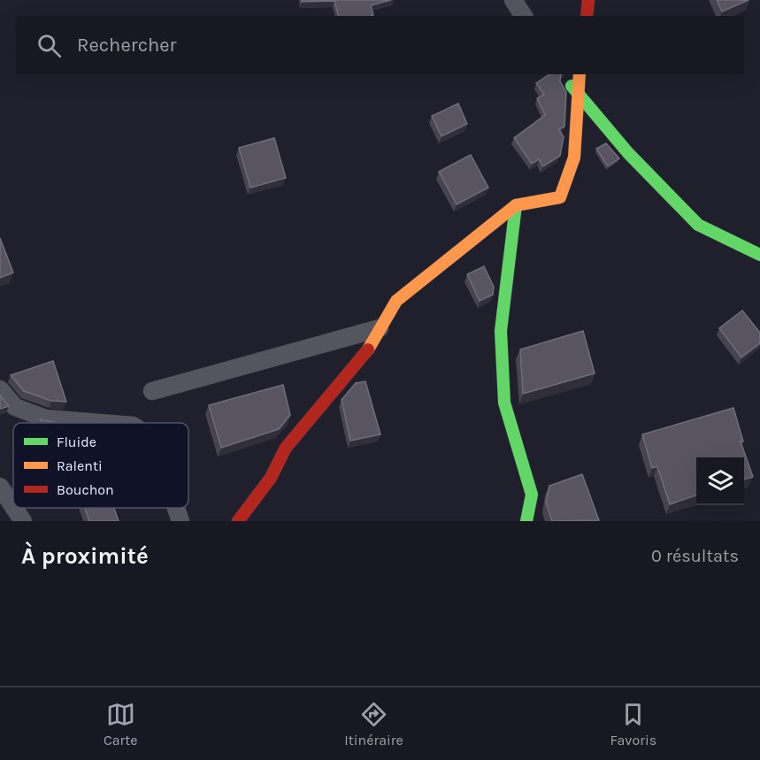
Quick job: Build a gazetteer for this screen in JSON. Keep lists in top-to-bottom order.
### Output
{
  "legend": ["Fluide", "Ralenti", "Bouchon"],
  "page": {
    "search": "Rechercher",
    "heading": ["À proximité", "0 résultats"],
    "nav": ["Carte", "Itinéraire", "Favoris"]
  }
}
